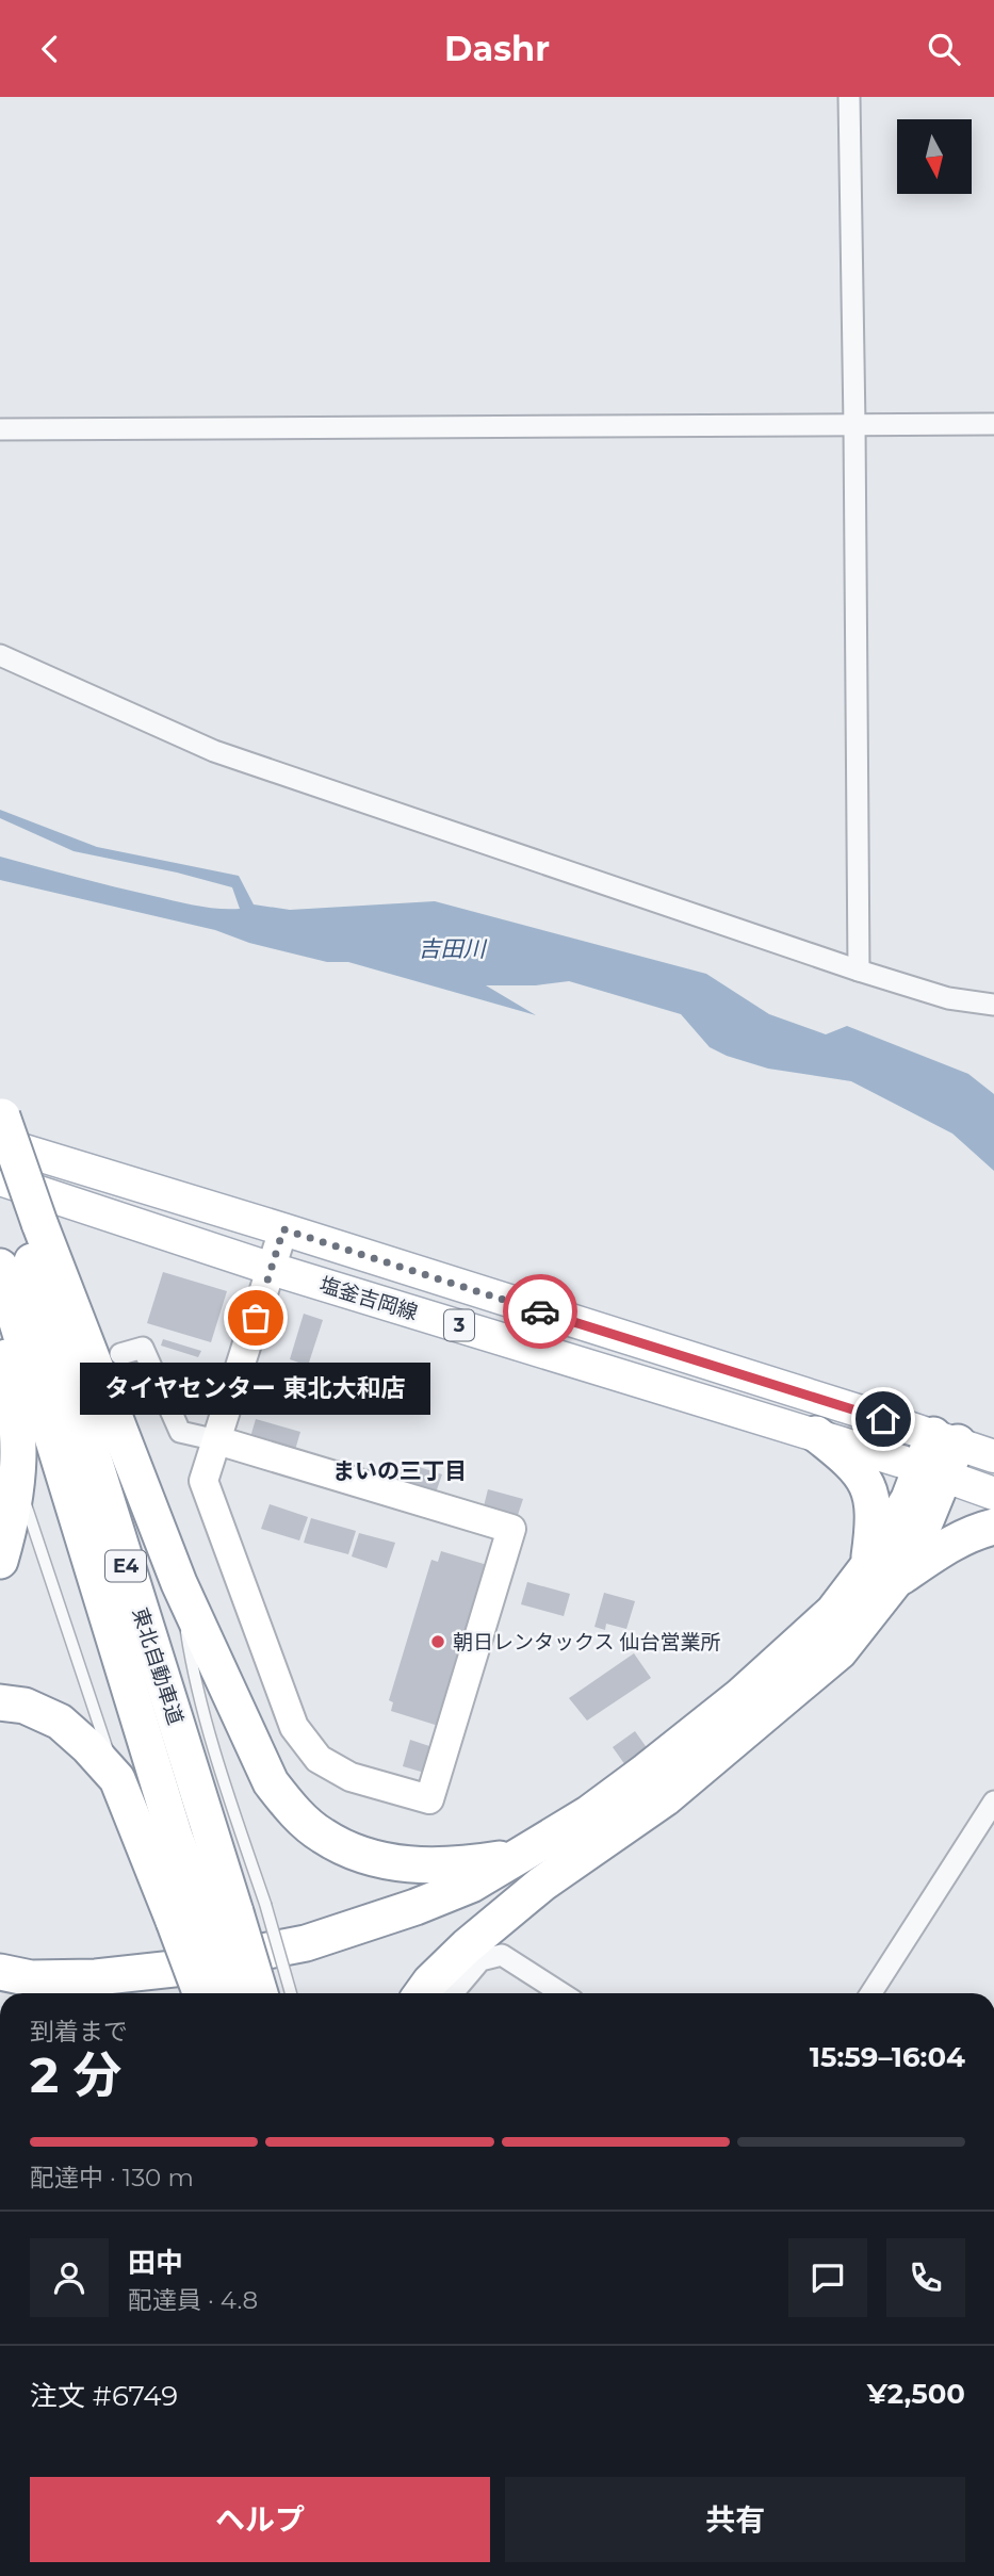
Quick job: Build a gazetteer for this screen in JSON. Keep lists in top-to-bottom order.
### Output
{
  "streets": {
    "highway": ["E4", "東北自動車道"],
    "main road": ["塩釜吉岡線", "3"]
  },
  "districts": ["まいの三丁目"],
  "water": ["吉田川"],
  "places": ["タイヤセンター 東北大和店", "朝日レンタックス 仙台営業所"],
  "north": "bottom",
  "page": {
    "header": "Dashr",
    "bubble": "タイヤセンター 東北大和店",
    "heading": ["2 分", "到着まで", "15:59–16:04"],
    "panel": [
      "田中",
      "配達員 · 4.8",
      "注文 #6749",
      "¥2,500"
    ],
    "bar": "配達中 · 130 m",
    "buttons": ["ヘルプ", "共有"]
  }
}
